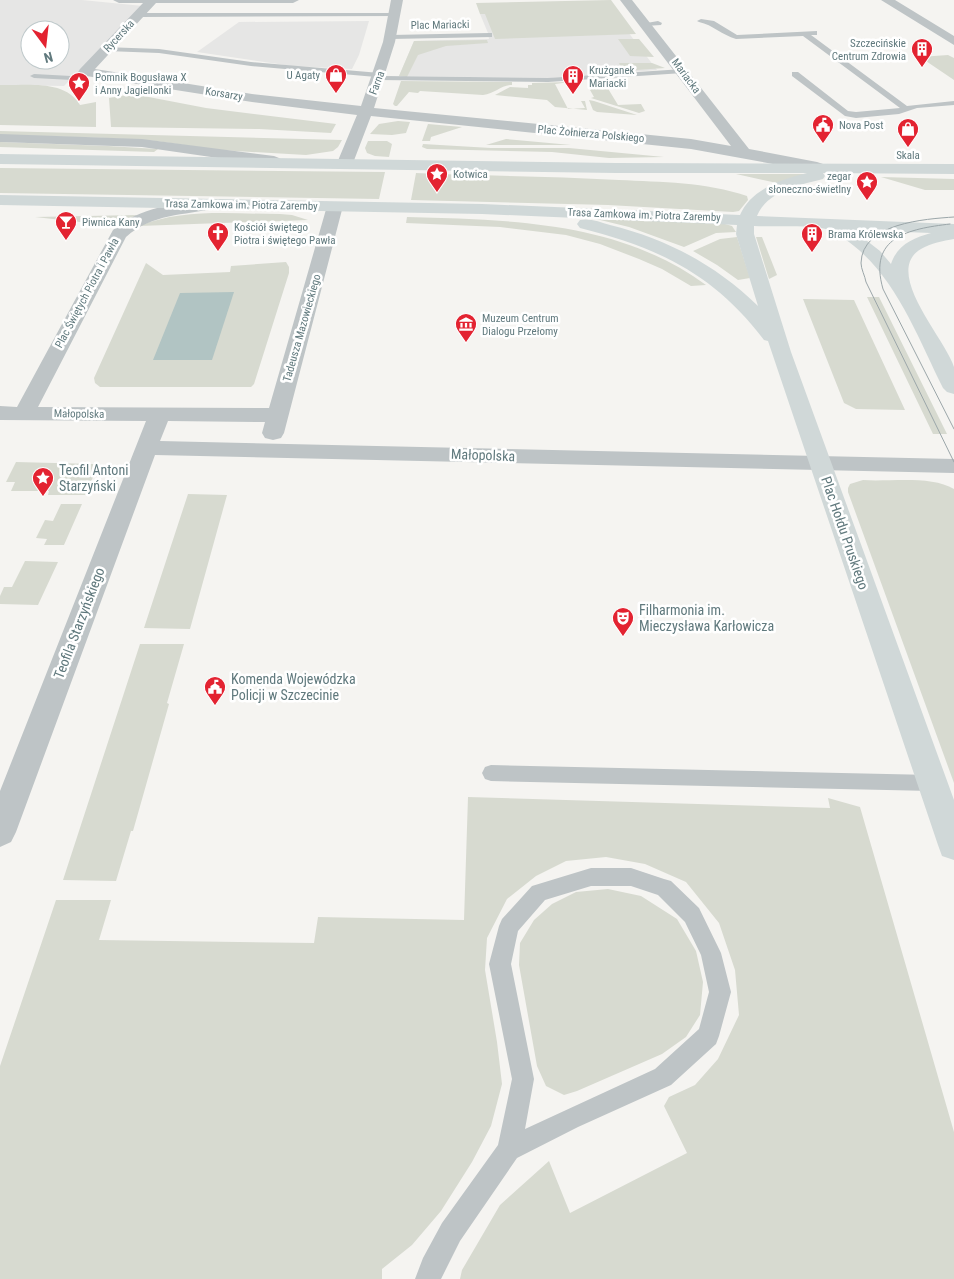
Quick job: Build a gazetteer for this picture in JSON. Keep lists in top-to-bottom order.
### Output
{
  "streets": {
    "main road": ["Plac Żołnierza Polskiego", "Trasa Zamkowa im. Piotra Zaremby", "Plac Hołdu Pruskiego"],
    "street": [
      "Rycerska",
      "Mariacka",
      "Farna",
      "Korsarzy",
      "Plac Świętych Piotra i Pawła",
      "Tadeusza Mazowieckiego",
      "Małopolska",
      "Teofila Starzyńskiego"
    ],
    "lane": ["Plac Mariacki"]
  },
  "crossings": [
    ["Plac Mariacki", "Farna"],
    ["Rycerska", "Korsarzy"],
    ["Mariacka", "Plac Żołnierza Polskiego"],
    ["Farna", "Korsarzy"],
    ["Farna", "Plac Żołnierza Polskiego"],
    ["Korsarzy", "Plac Żołnierza Polskiego"],
    ["Plac Żołnierza Polskiego", "Trasa Zamkowa im. Piotra Zaremby"],
    ["Plac Żołnierza Polskiego", "Plac Hołdu Pruskiego"],
    ["Trasa Zamkowa im. Piotra Zaremby", "Plac Świętych Piotra i Pawła"],
    ["Trasa Zamkowa im. Piotra Zaremby", "Tadeusza Mazowieckiego"],
    ["Trasa Zamkowa im. Piotra Zaremby", "Plac Hołdu Pruskiego"],
    ["Plac Świętych Piotra i Pawła", "Małopolska"],
    ["Tadeusza Mazowieckiego", "Małopolska"],
    ["Małopolska", "Plac Hołdu Pruskiego"],
    ["Małopolska", "Teofila Starzyńskiego"]
  ],
  "places": {
    "building": ["Szczecińskie Centrum Zdrowia", "Krużganek Mariacki", "Brama Królewska"],
    "shop": ["U Agaty", "Skala"],
    "place": [
      "Pomnik Bogusława X i Anny Jagiellonki",
      "Kotwica",
      "zegar słoneczno-świetlny",
      "Teofil Antoni Starzyński"
    ],
    "public building": ["Nova Post", "Komenda Wojewódzka Policji w Szczecinie"],
    "bar": ["Piwnica Kany"],
    "church": ["Kościół świętego Piotra i świętego Pawła"],
    "museum": ["Muzeum Centrum Dialogu Przełomy"],
    "theatre": ["Filharmonia im. Mieczysława Karłowicza"]
  },
  "north": "bottom"
}
